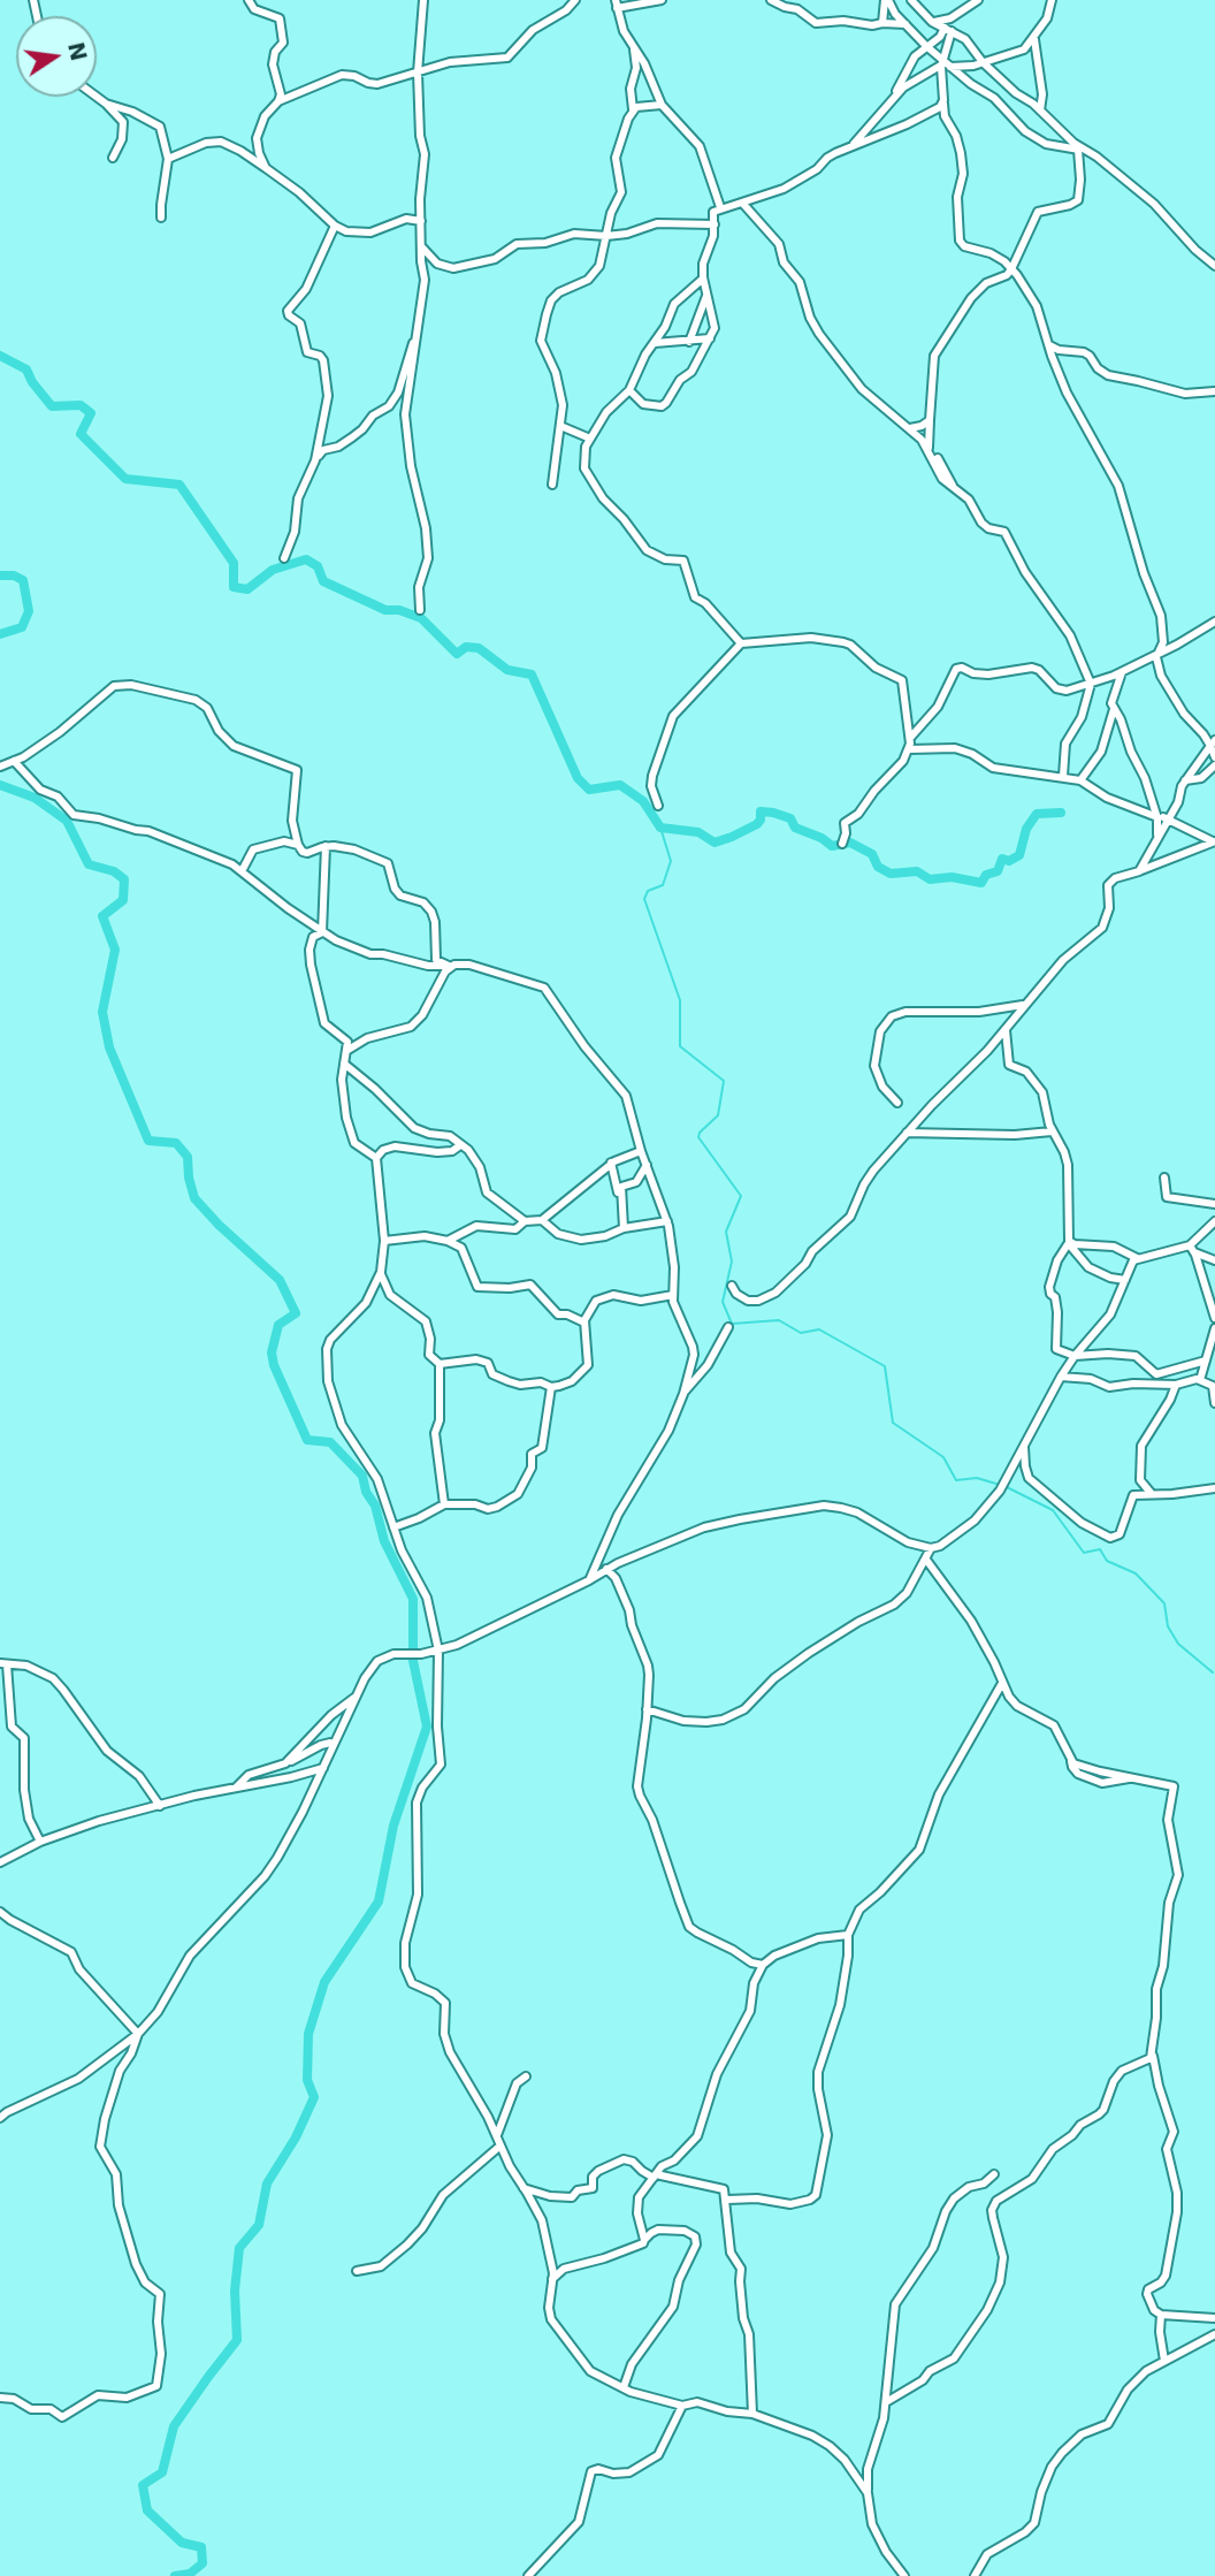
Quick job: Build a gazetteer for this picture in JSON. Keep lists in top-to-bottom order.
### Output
{
  "north": "right"
}
